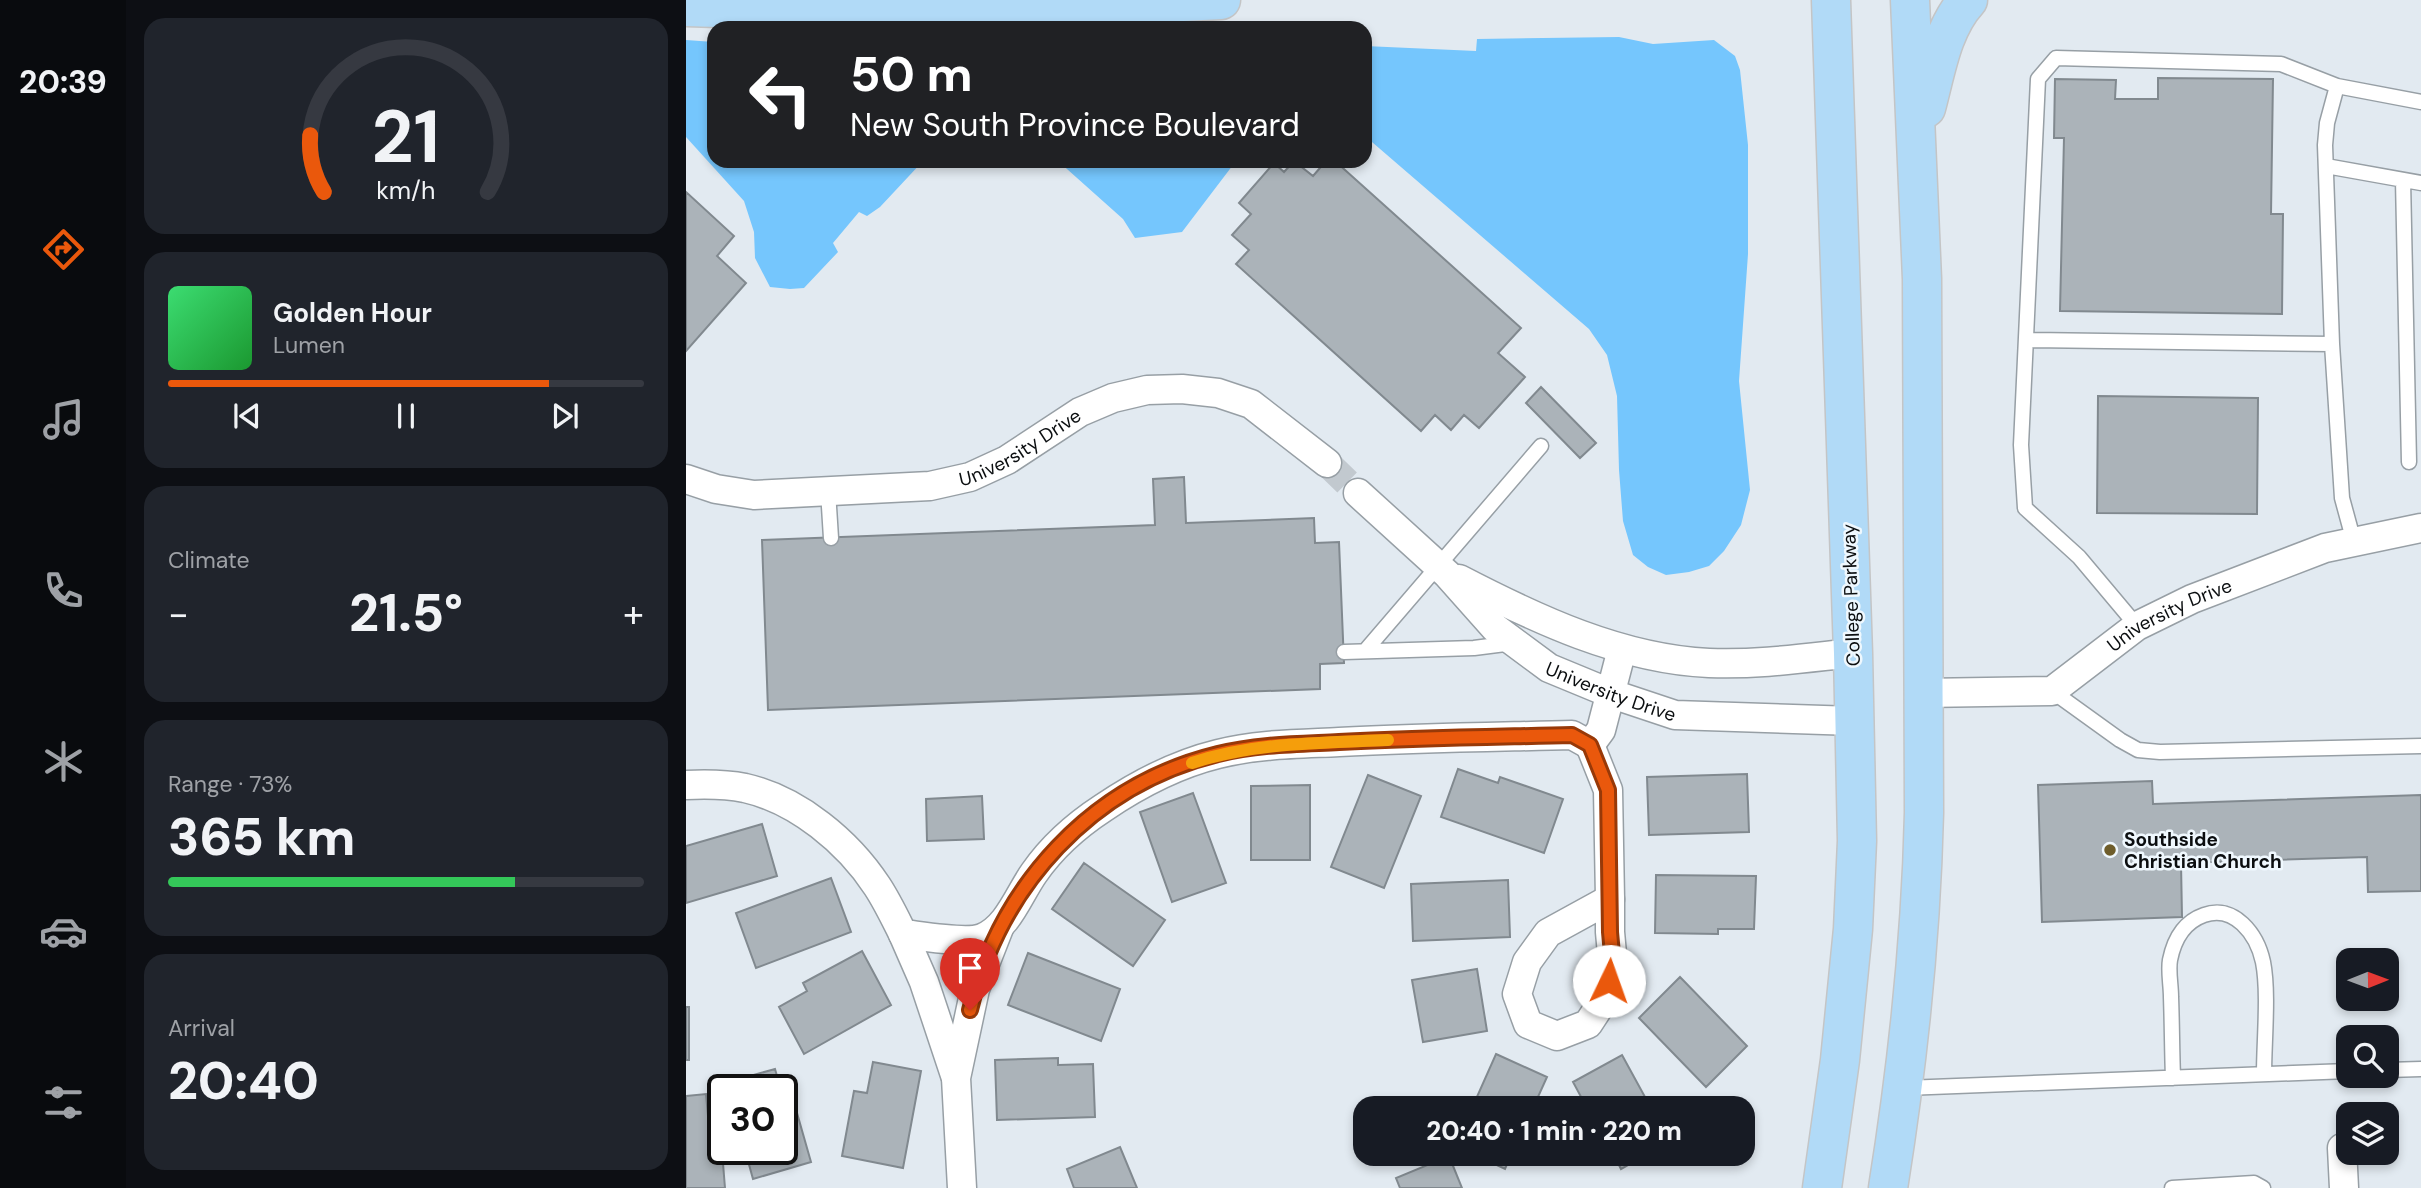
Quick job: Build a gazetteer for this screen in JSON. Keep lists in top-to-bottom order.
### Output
{
  "streets": {
    "main road": ["College Parkway"],
    "street": ["University Drive"]
  },
  "crossings": [
    ["University Drive", "College Parkway"]
  ],
  "places": ["Southside Christian Church"],
  "north": "right",
  "page": {
    "tabs": "20:39",
    "turn": ["50 m", "New South Province Boulevard"],
    "song": ["Golden Hour", "Lumen"],
    "tile": [
      "Climate",
      ["Range · 73%", "365 km"],
      ["Arrival", "20:40"]
    ],
    "heat": ["−", "21.5°", "+"],
    "limit": "30",
    "trip": "20:40 · 1 min · 220 m",
    "gauge": ["21", "km/h"]
  }
}
